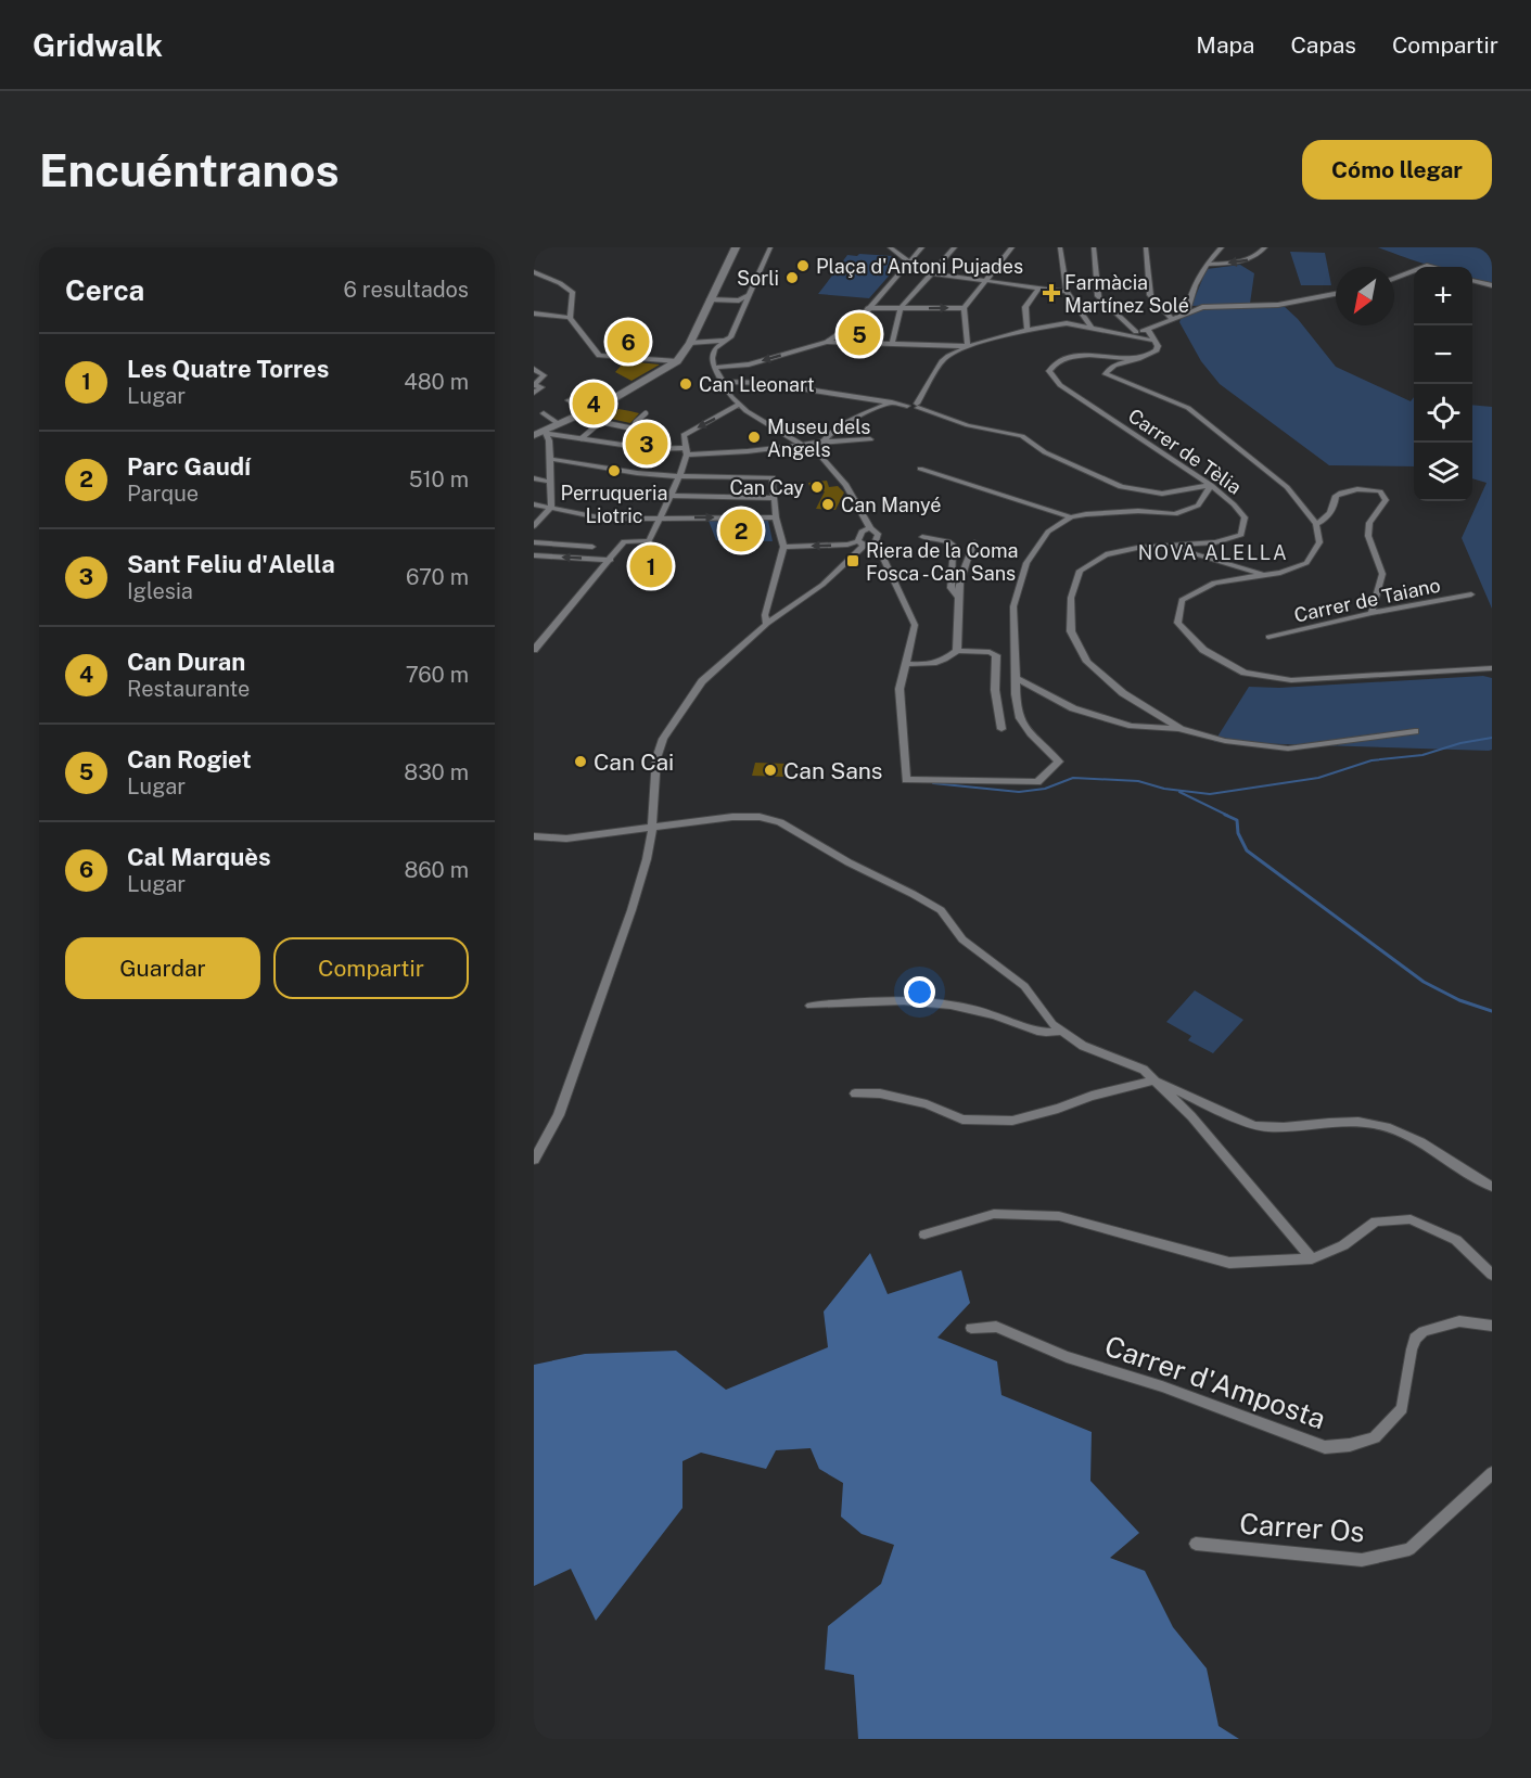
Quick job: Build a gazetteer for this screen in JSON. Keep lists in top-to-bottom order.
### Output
{
  "streets": {
    "street": [
      "Carrer de Tèlia",
      "Carrer de Taiano",
      "Carrer d'Amposta",
      "Carrer Os"
    ]
  },
  "districts": ["NOVA ALELLA"],
  "places": {
    "other": [
      "Plaça d'Antoni Pujades",
      "Sorli",
      "Can Lleonart",
      "Museu dels Angels",
      "Perruqueria Liotric",
      "Can Cay",
      "Can Manyé",
      "Can Cai",
      "Can Sans"
    ],
    "health": ["Farmàcia Martínez Solé"],
    "transit": ["Riera de la Coma Fosca - Can Sans"]
  },
  "north": "bottom left",
  "page": {
    "header": "Gridwalk",
    "nav": ["Mapa", "Capas", "Compartir"],
    "buttons": [
      "Cómo llegar",
      ["Guardar", "Compartir"]
    ],
    "title": "Encuéntranos",
    "heading": ["Cerca", "6 resultados"],
    "map_buttons": ["+", "−"],
    "pins": [
      "5",
      "6",
      "4",
      "3",
      "2",
      "1"
    ],
    "list": [
      {
        "mark": "1",
        "name": "Les Quatre Torres",
        "note": "Lugar",
        "value": "480 m"
      },
      {
        "mark": "2",
        "name": "Parc Gaudí",
        "note": "Parque",
        "value": "510 m"
      },
      {
        "mark": "3",
        "name": "Sant Feliu d'Alella",
        "note": "Iglesia",
        "value": "670 m"
      },
      {
        "mark": "4",
        "name": "Can Duran",
        "note": "Restaurante",
        "value": "760 m"
      },
      {
        "mark": "5",
        "name": "Can Rogiet",
        "note": "Lugar",
        "value": "830 m"
      },
      {
        "mark": "6",
        "name": "Cal Marquès",
        "note": "Lugar",
        "value": "860 m"
      }
    ]
  }
}
